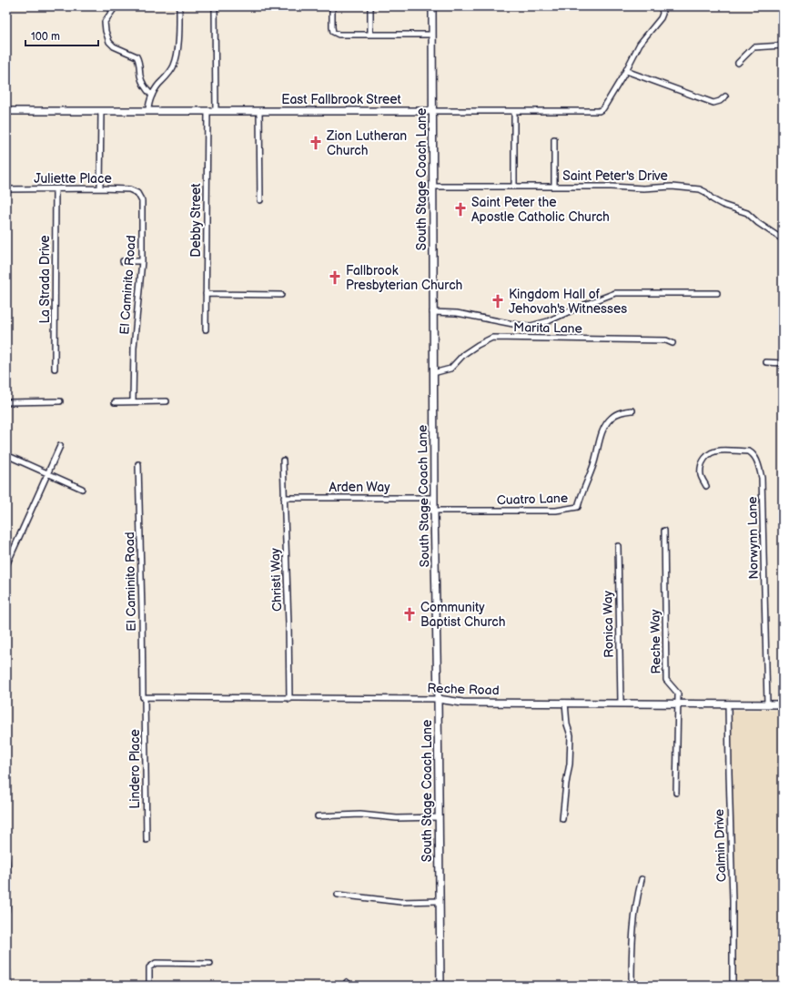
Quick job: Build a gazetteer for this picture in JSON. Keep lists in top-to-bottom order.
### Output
{
  "streets": {
    "main road": ["East Fallbrook Street", "South Stage Coach Lane", "Reche Road"],
    "street": [
      "Saint Peter's Drive",
      "Juliette Place",
      "Debby Street",
      "La Strada Drive",
      "El Caminito Road",
      "Marita Lane",
      "Arden Way",
      "Cuatro Lane",
      "Norwynn Lane",
      "Christi Way",
      "Ronica Way",
      "Reche Way",
      "Lindero Place",
      "Calmin Drive"
    ]
  },
  "crossings": [
    ["East Fallbrook Street", "South Stage Coach Lane"],
    ["East Fallbrook Street", "Debby Street"],
    ["Saint Peter's Drive", "South Stage Coach Lane"],
    ["Juliette Place", "La Strada Drive"],
    ["Juliette Place", "El Caminito Road"],
    ["South Stage Coach Lane", "Marita Lane"],
    ["South Stage Coach Lane", "Arden Way"],
    ["South Stage Coach Lane", "Cuatro Lane"],
    ["South Stage Coach Lane", "Reche Road"],
    ["El Caminito Road", "Reche Road"],
    ["El Caminito Road", "Lindero Place"],
    ["Arden Way", "Christi Way"],
    ["Norwynn Lane", "Reche Road"],
    ["Christi Way", "Reche Road"],
    ["Ronica Way", "Reche Road"],
    ["Reche Way", "Reche Road"],
    ["Reche Road", "Lindero Place"],
    ["Reche Road", "Calmin Drive"]
  ],
  "places": {
    "church": [
      "Zion Lutheran Church",
      "Saint Peter the Apostle Catholic Church",
      "Fallbrook Presbyterian Church",
      "Kingdom Hall of Jehovah's Witnesses",
      "Community Baptist Church"
    ]
  },
  "scale_bar": "100 m"
}
